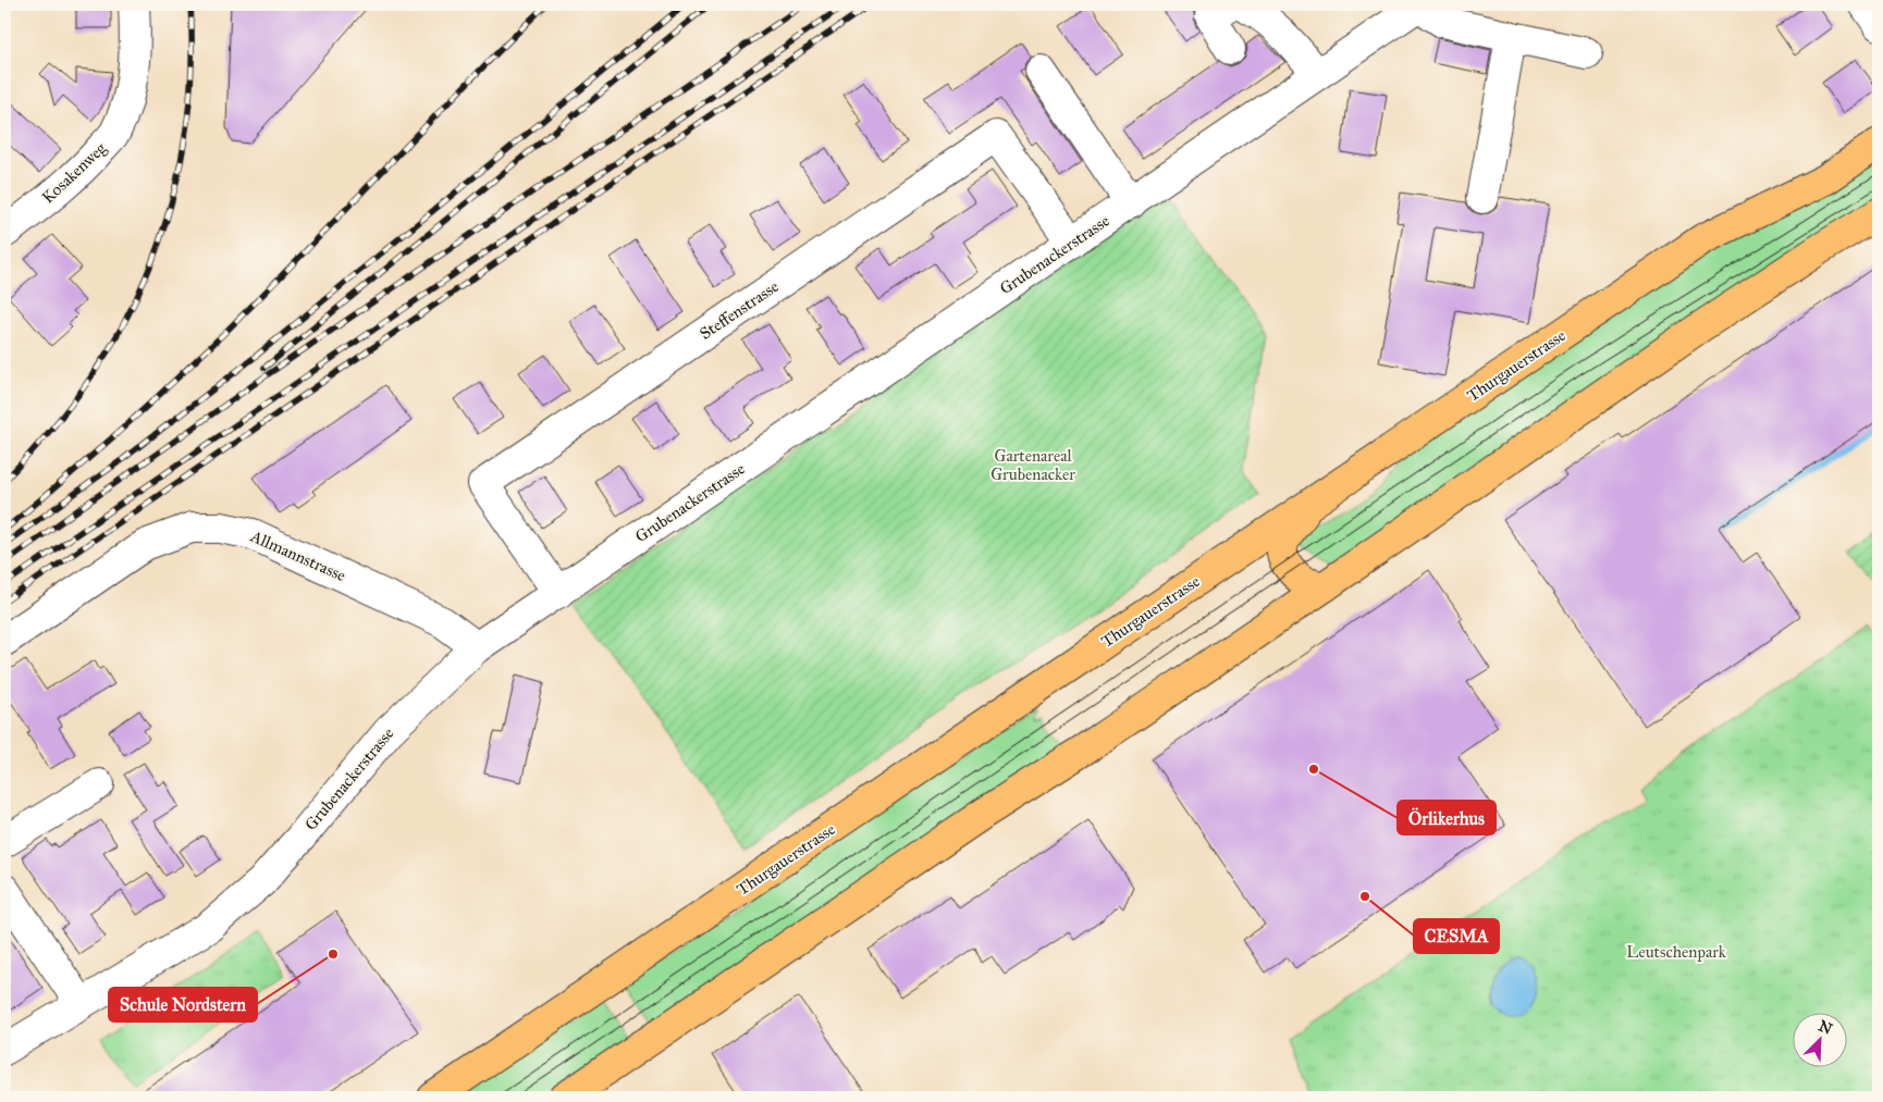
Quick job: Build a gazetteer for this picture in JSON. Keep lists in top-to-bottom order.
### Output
{
  "streets": {
    "main road": ["Thurgauerstrasse"],
    "street": [
      "Kosakenweg",
      "Grubenackerstrasse",
      "Steffenstrasse",
      "Allmannstrasse"
    ]
  },
  "crossings": [
    ["Grubenackerstrasse", "Steffenstrasse"],
    ["Grubenackerstrasse", "Allmannstrasse"]
  ],
  "parks": ["Gartenareal Grubenacker", "Leutschenpark"],
  "places": ["Örlikerhus", "CESMA", "Schule Nordstern"],
  "north": "top right"
}
